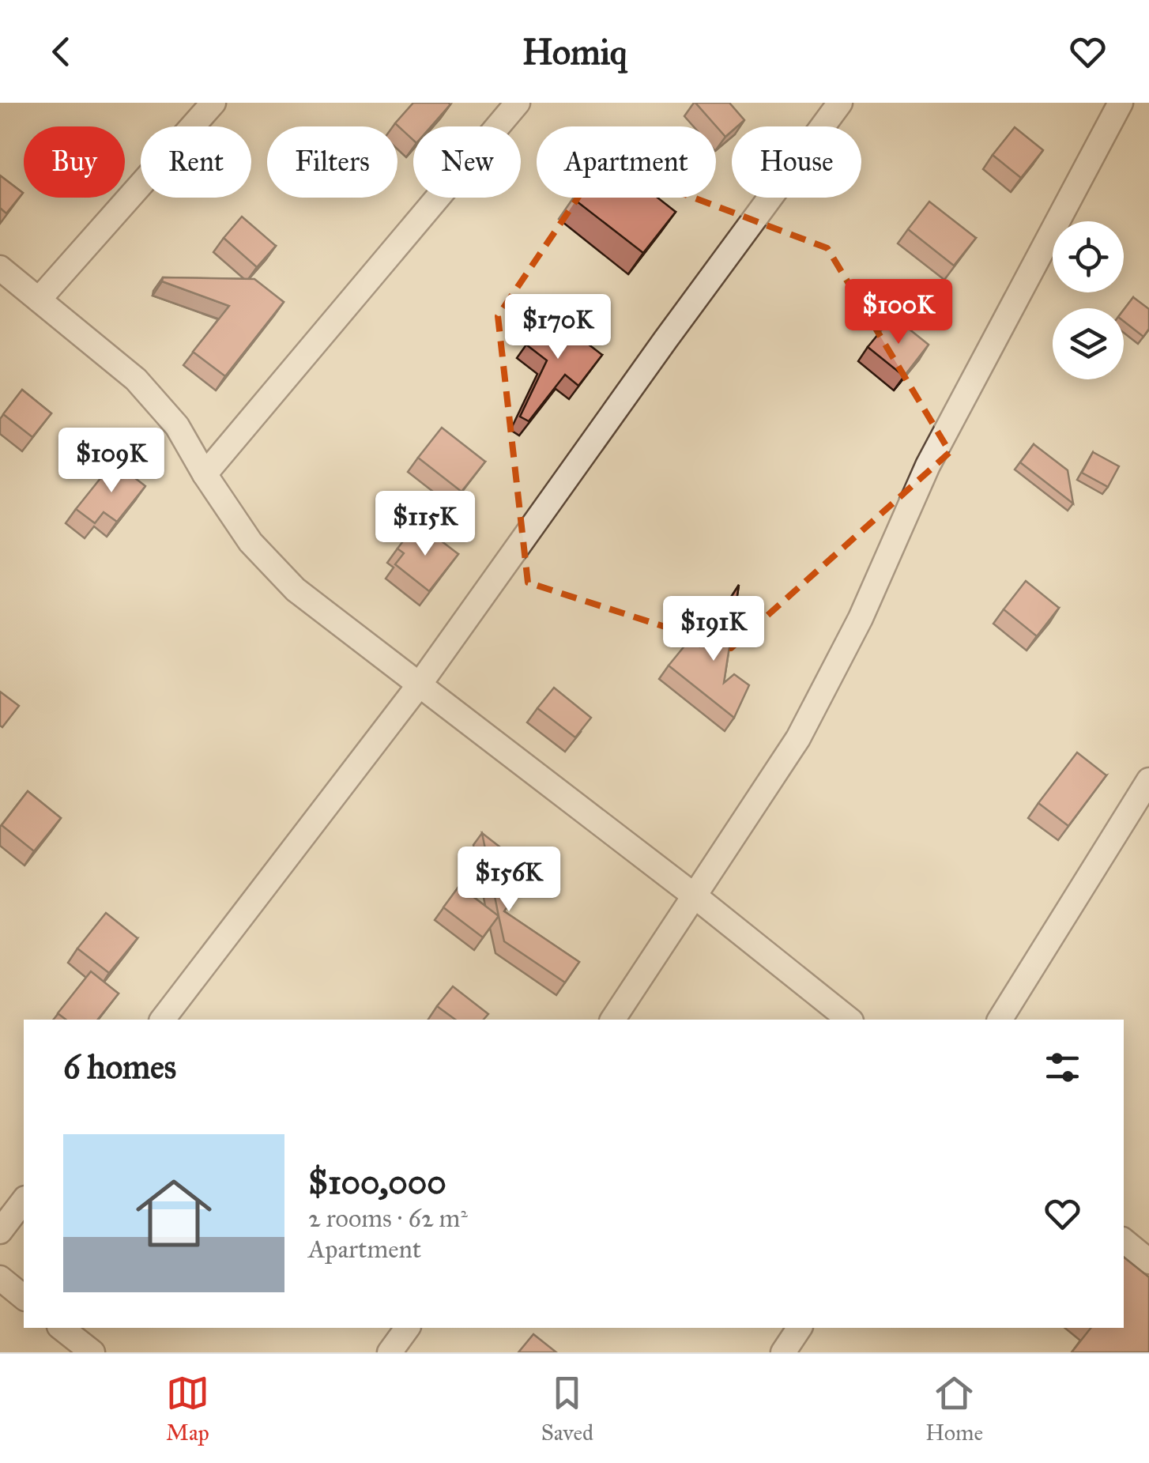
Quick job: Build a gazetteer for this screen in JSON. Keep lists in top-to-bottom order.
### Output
{
  "page": {
    "header": "Homiq",
    "chip": [
      "Buy",
      "Rent",
      "Filters",
      "New",
      "Apartment",
      "House"
    ],
    "price": [
      "$100K",
      "$170K",
      "$109K",
      "$115K",
      "$191K",
      "$156K"
    ],
    "heading": "6 homes",
    "list": [
      {
        "name": "$100,000",
        "note": "2 rooms · 62 m² · Apartment"
      }
    ],
    "tabs": ["Map", "Saved", "Home"]
  }
}
